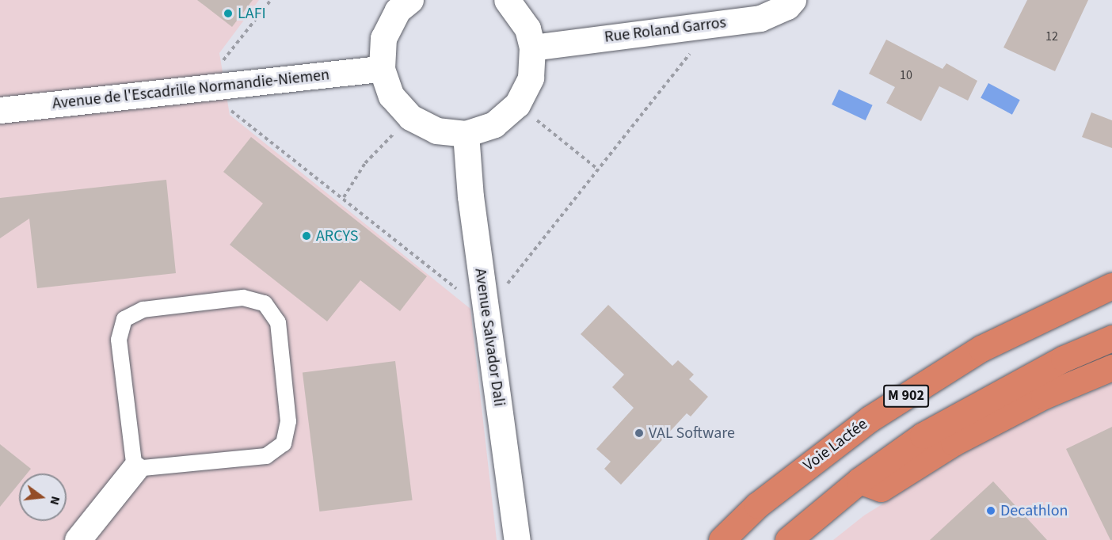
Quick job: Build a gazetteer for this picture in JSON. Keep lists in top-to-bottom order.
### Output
{
  "streets": {
    "highway": ["M 902", "Voie Lactée"],
    "street": ["Rue Roland Garros", "Avenue de l'Escadrille Normandie-Niemen", "Avenue Salvador Dali"]
  },
  "places": [
    "LAFI",
    "ARCYS",
    "VAL Software",
    "Decathlon"
  ],
  "house_numbers": ["12", "10"],
  "north": "right"
}
